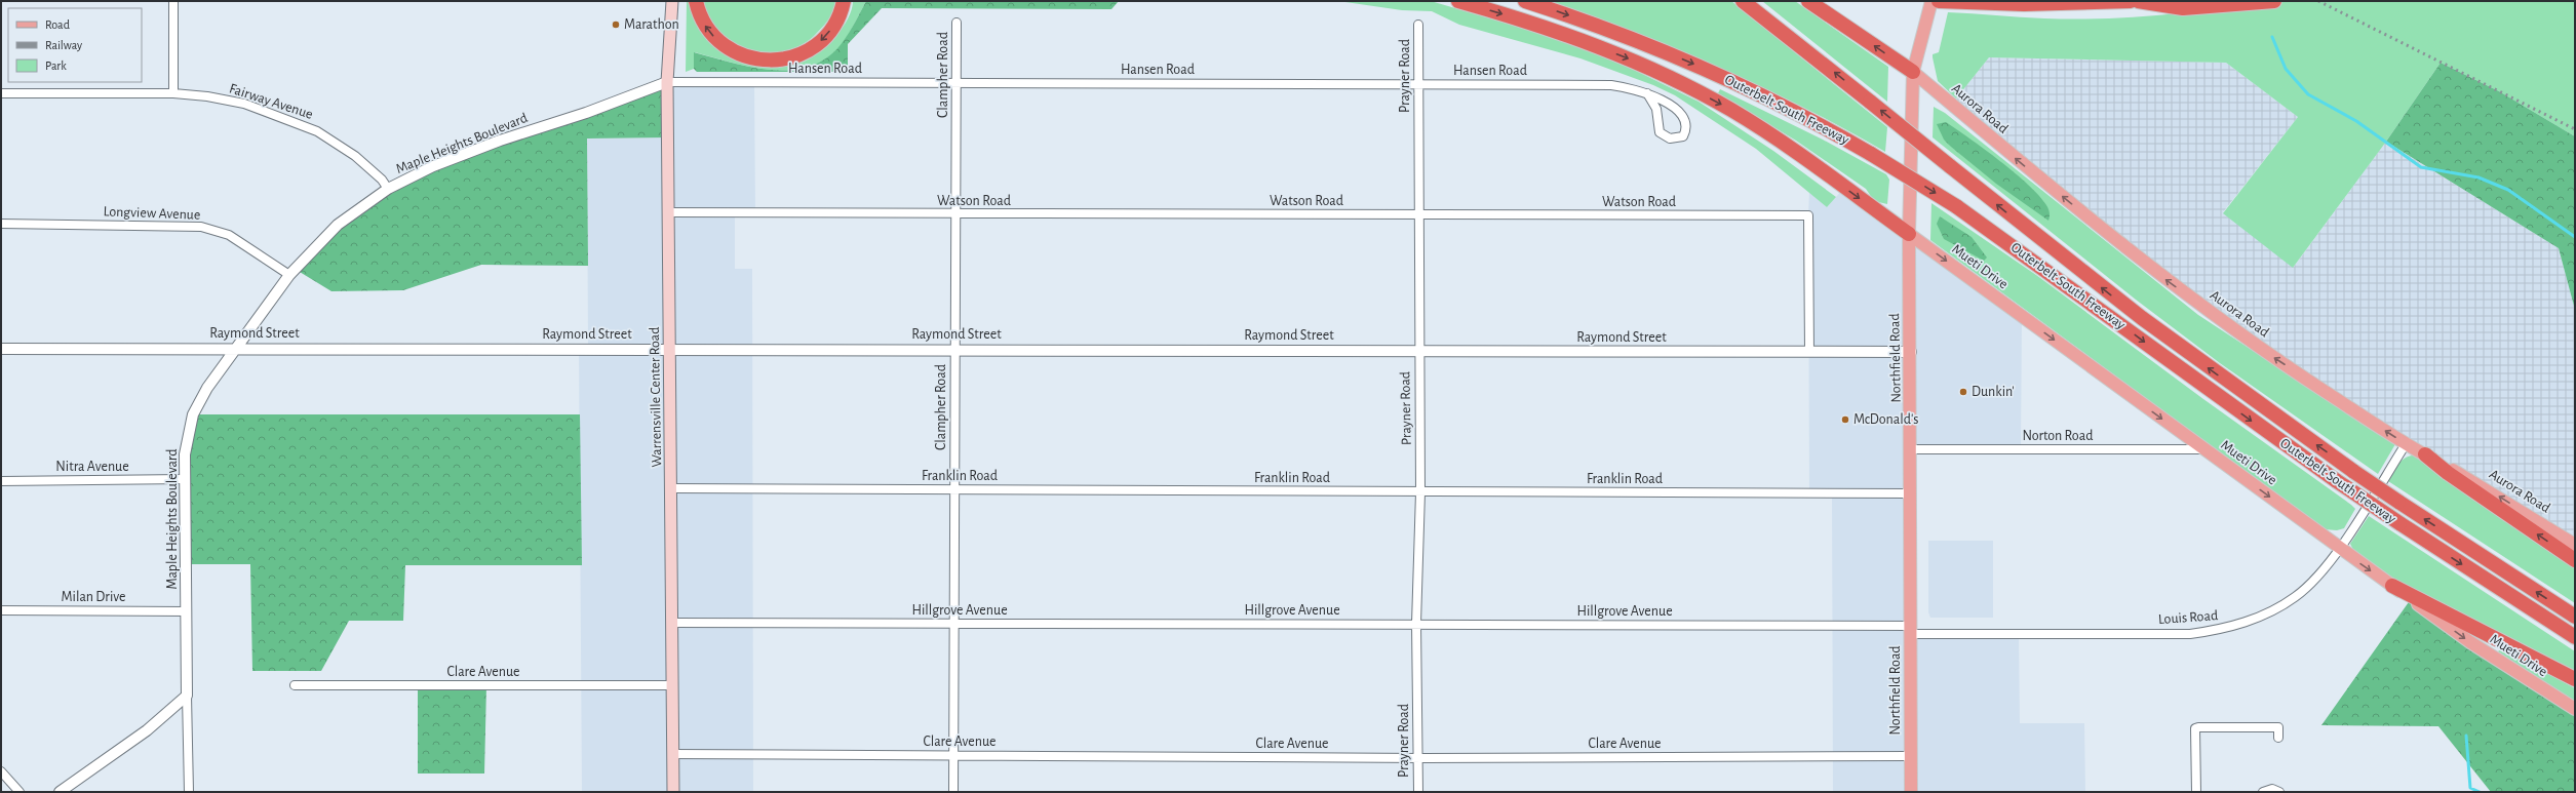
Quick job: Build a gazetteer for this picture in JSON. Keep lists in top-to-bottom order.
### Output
{
  "streets": {
    "highway": ["Outerbelt South Freeway"],
    "main road": [
      "Aurora Road",
      "Mueti Drive",
      "Northfield Road",
      "Warrensville Center Road"
    ],
    "street": [
      "Hansen Road",
      "Clampher Road",
      "Prayner Road",
      "Fairway Avenue",
      "Maple Heights Boulevard",
      "Watson Road",
      "Longview Avenue",
      "Raymond Street",
      "Norton Road",
      "Nitra Avenue",
      "Franklin Road",
      "Milan Drive",
      "Hillgrove Avenue",
      "Louis Road",
      "Clare Avenue"
    ]
  },
  "crossings": [
    ["Hansen Road", "Clampher Road"],
    ["Hansen Road", "Prayner Road"],
    ["Hansen Road", "Maple Heights Boulevard"],
    ["Hansen Road", "Warrensville Center Road"],
    ["Clampher Road", "Watson Road"],
    ["Clampher Road", "Raymond Street"],
    ["Clampher Road", "Franklin Road"],
    ["Clampher Road", "Hillgrove Avenue"],
    ["Clampher Road", "Clare Avenue"],
    ["Prayner Road", "Watson Road"],
    ["Prayner Road", "Raymond Street"],
    ["Prayner Road", "Franklin Road"],
    ["Prayner Road", "Hillgrove Avenue"],
    ["Prayner Road", "Clare Avenue"],
    ["Fairway Avenue", "Maple Heights Boulevard"],
    ["Aurora Road", "Northfield Road"],
    ["Aurora Road", "Louis Road"],
    ["Maple Heights Boulevard", "Longview Avenue"],
    ["Maple Heights Boulevard", "Raymond Street"],
    ["Maple Heights Boulevard", "Warrensville Center Road"],
    ["Maple Heights Boulevard", "Nitra Avenue"],
    ["Maple Heights Boulevard", "Milan Drive"],
    ["Watson Road", "Raymond Street"],
    ["Watson Road", "Warrensville Center Road"],
    ["Mueti Drive", "Northfield Road"],
    ["Mueti Drive", "Norton Road"],
    ["Mueti Drive", "Louis Road"],
    ["Raymond Street", "Northfield Road"],
    ["Raymond Street", "Warrensville Center Road"],
    ["Northfield Road", "Norton Road"],
    ["Northfield Road", "Franklin Road"],
    ["Northfield Road", "Hillgrove Avenue"],
    ["Northfield Road", "Louis Road"],
    ["Northfield Road", "Clare Avenue"],
    ["Warrensville Center Road", "Franklin Road"],
    ["Warrensville Center Road", "Hillgrove Avenue"],
    ["Warrensville Center Road", "Clare Avenue"],
    ["Hillgrove Avenue", "Louis Road"]
  ],
  "one_way": ["Aurora Road", "Mueti Drive"],
  "places": ["Marathon", "Dunkin'", "McDonald's"],
  "legend": ["Road", "Railway", "Park"]
}
